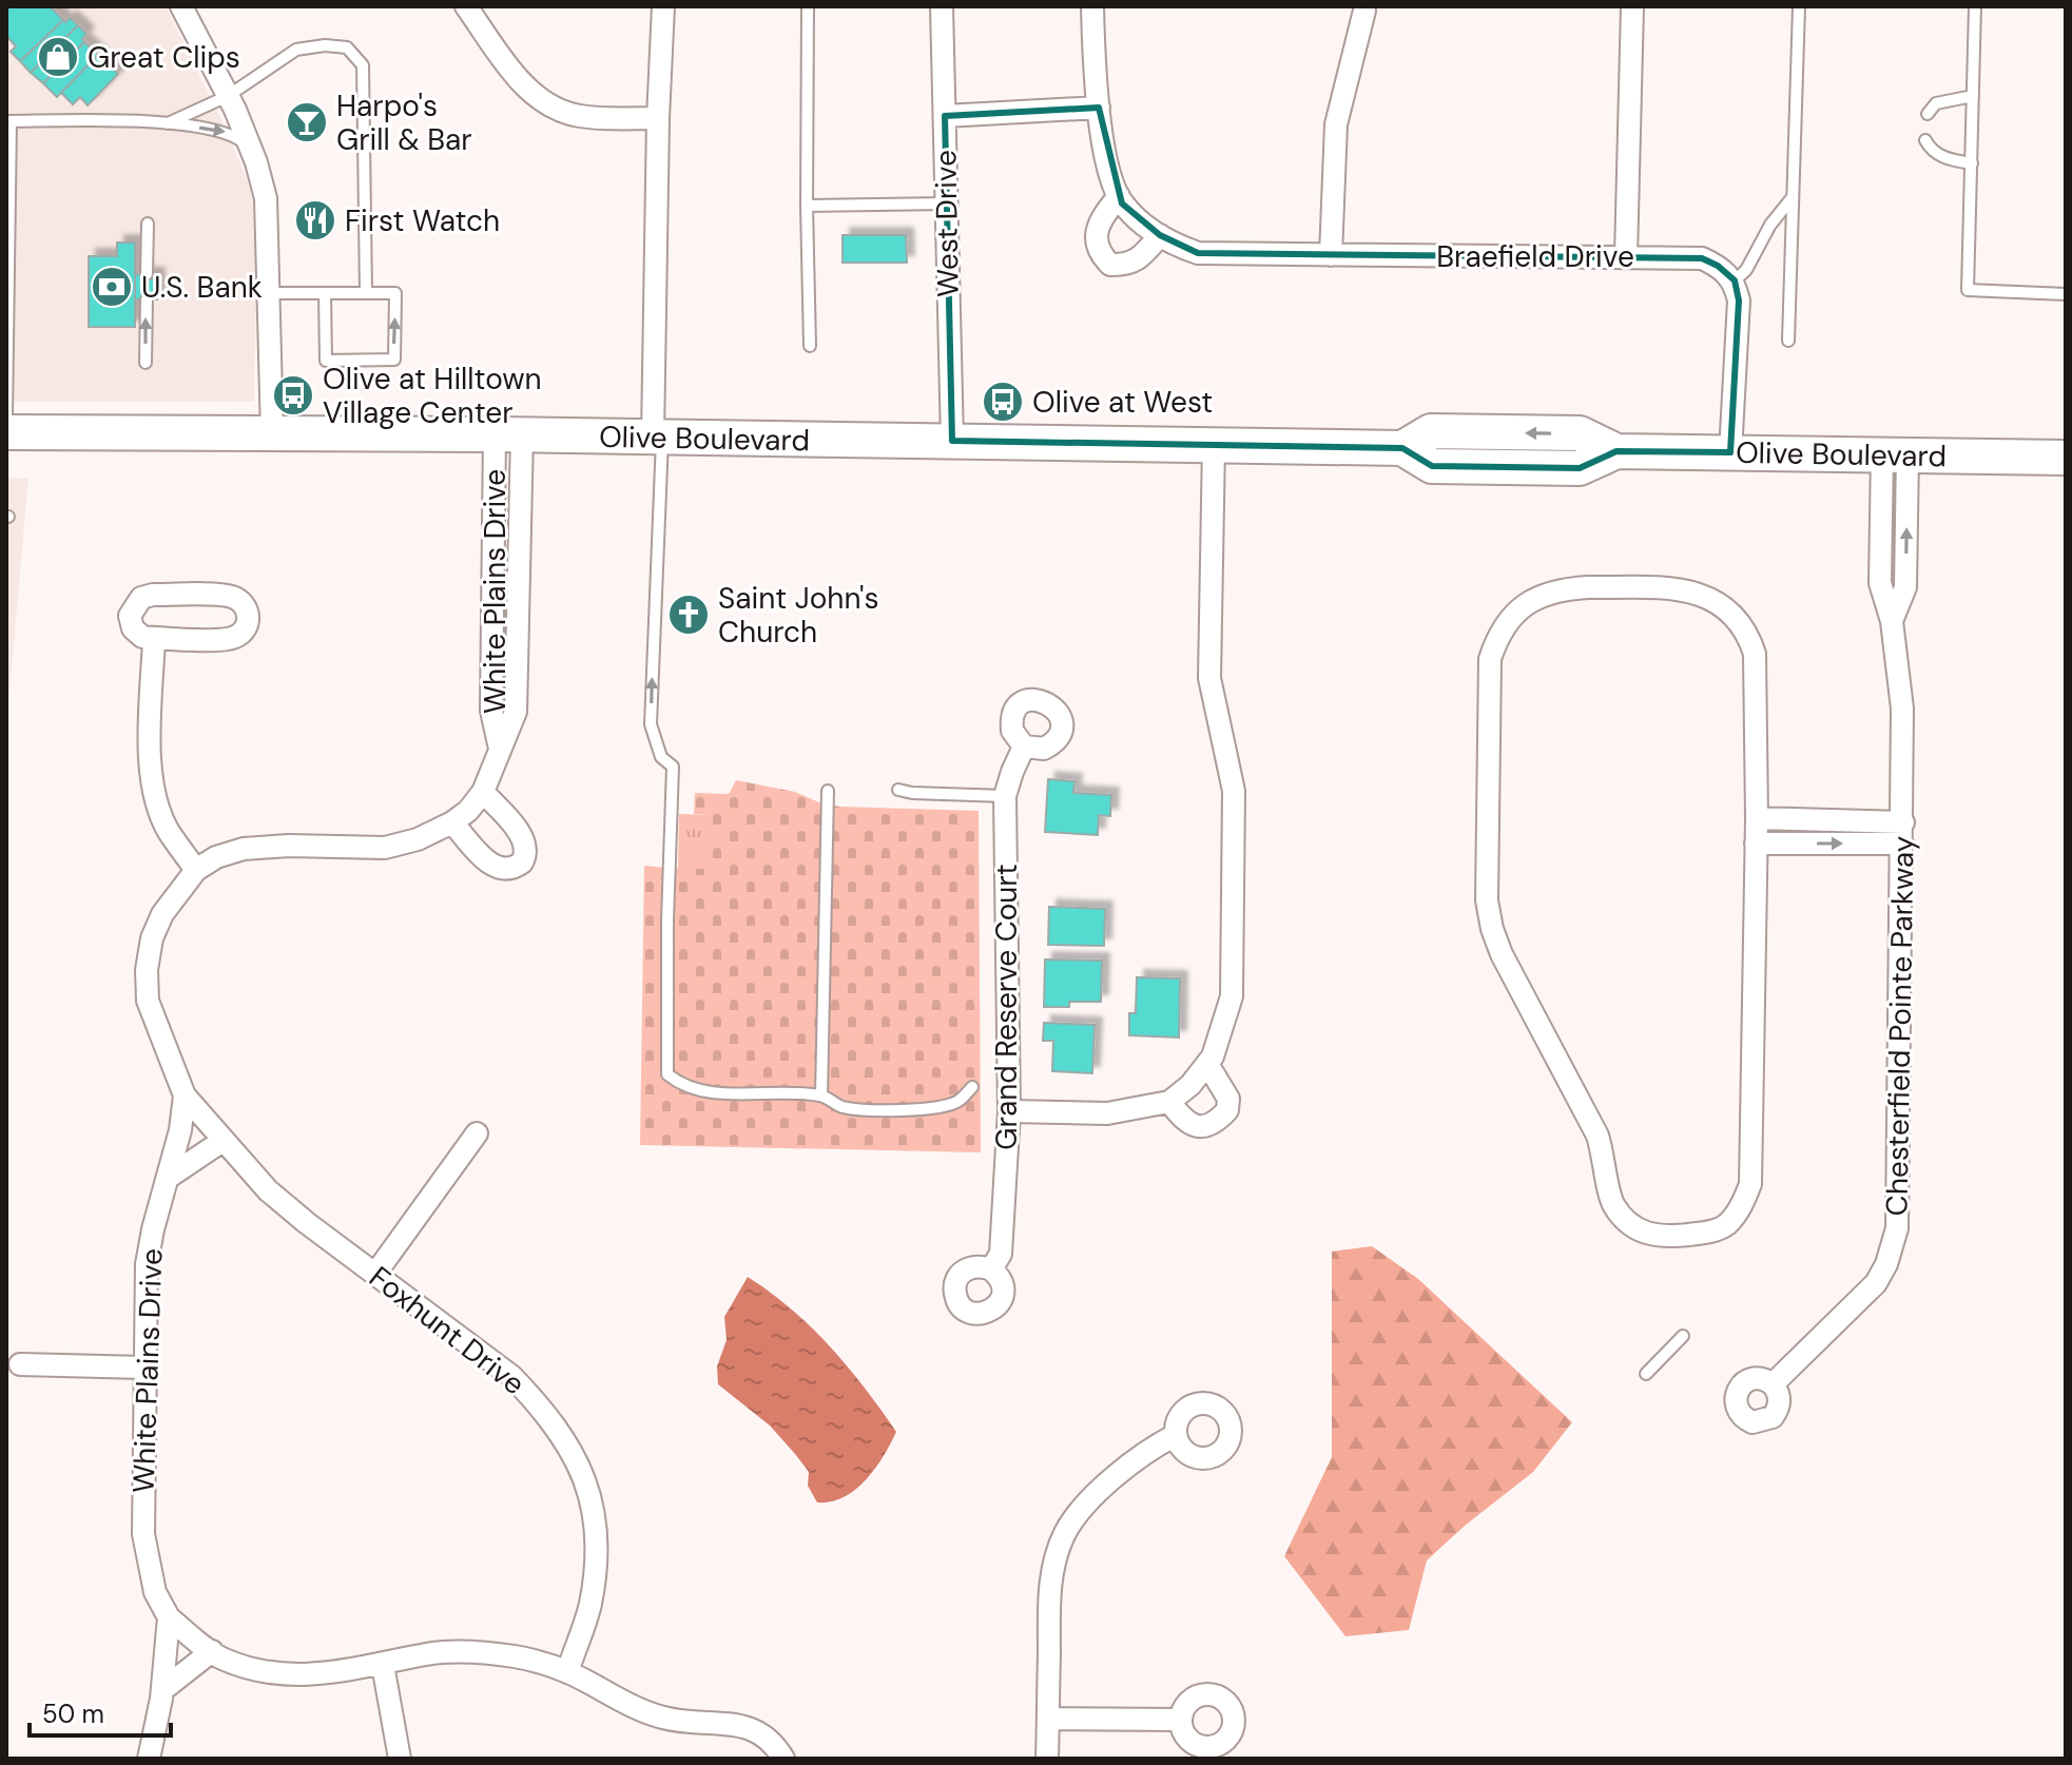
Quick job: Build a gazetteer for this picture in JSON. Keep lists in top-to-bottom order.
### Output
{
  "streets": {
    "main road": ["Olive Boulevard"],
    "street": [
      "West Drive",
      "Braefield Drive",
      "White Plains Drive",
      "Grand Reserve Court",
      "Chesterfield Pointe Parkway",
      "Foxhunt Drive"
    ]
  },
  "crossings": [
    ["West Drive", "Olive Boulevard"],
    ["Olive Boulevard", "White Plains Drive"],
    ["Olive Boulevard", "Chesterfield Pointe Parkway"],
    ["White Plains Drive", "Foxhunt Drive"]
  ],
  "places": {
    "shop": ["Great Clips"],
    "bar": ["Harpo's Grill & Bar"],
    "restaurant": ["First Watch"],
    "bank": ["U.S. Bank"],
    "bus stop": ["Olive at Hilltown Village Center", "Olive at West"],
    "church": ["Saint John's Church"]
  },
  "scale_bar": "50 m"
}
